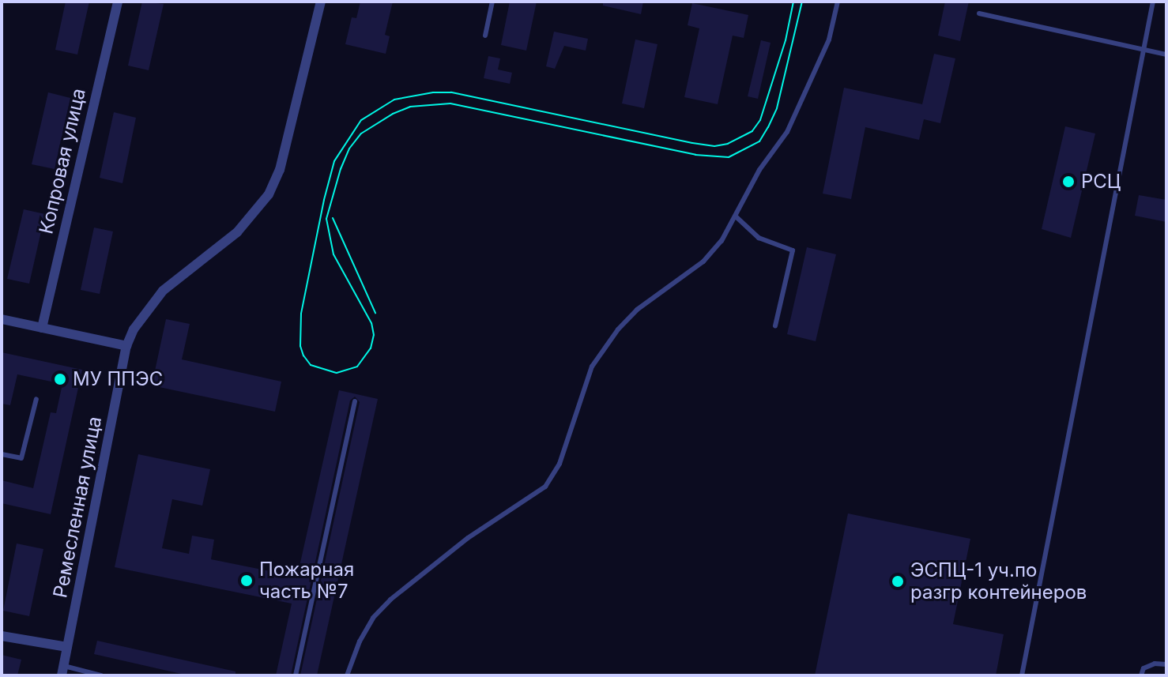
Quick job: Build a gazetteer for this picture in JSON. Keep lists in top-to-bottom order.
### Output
{
  "streets": {
    "street": ["Копровая улица", "Ремесленная улица"]
  },
  "places": [
    "РСЦ",
    "МУ ППЭС",
    "Пожарная часть №7",
    "ЭСПЦ-1 уч.по разгр контейнеров"
  ]
}
